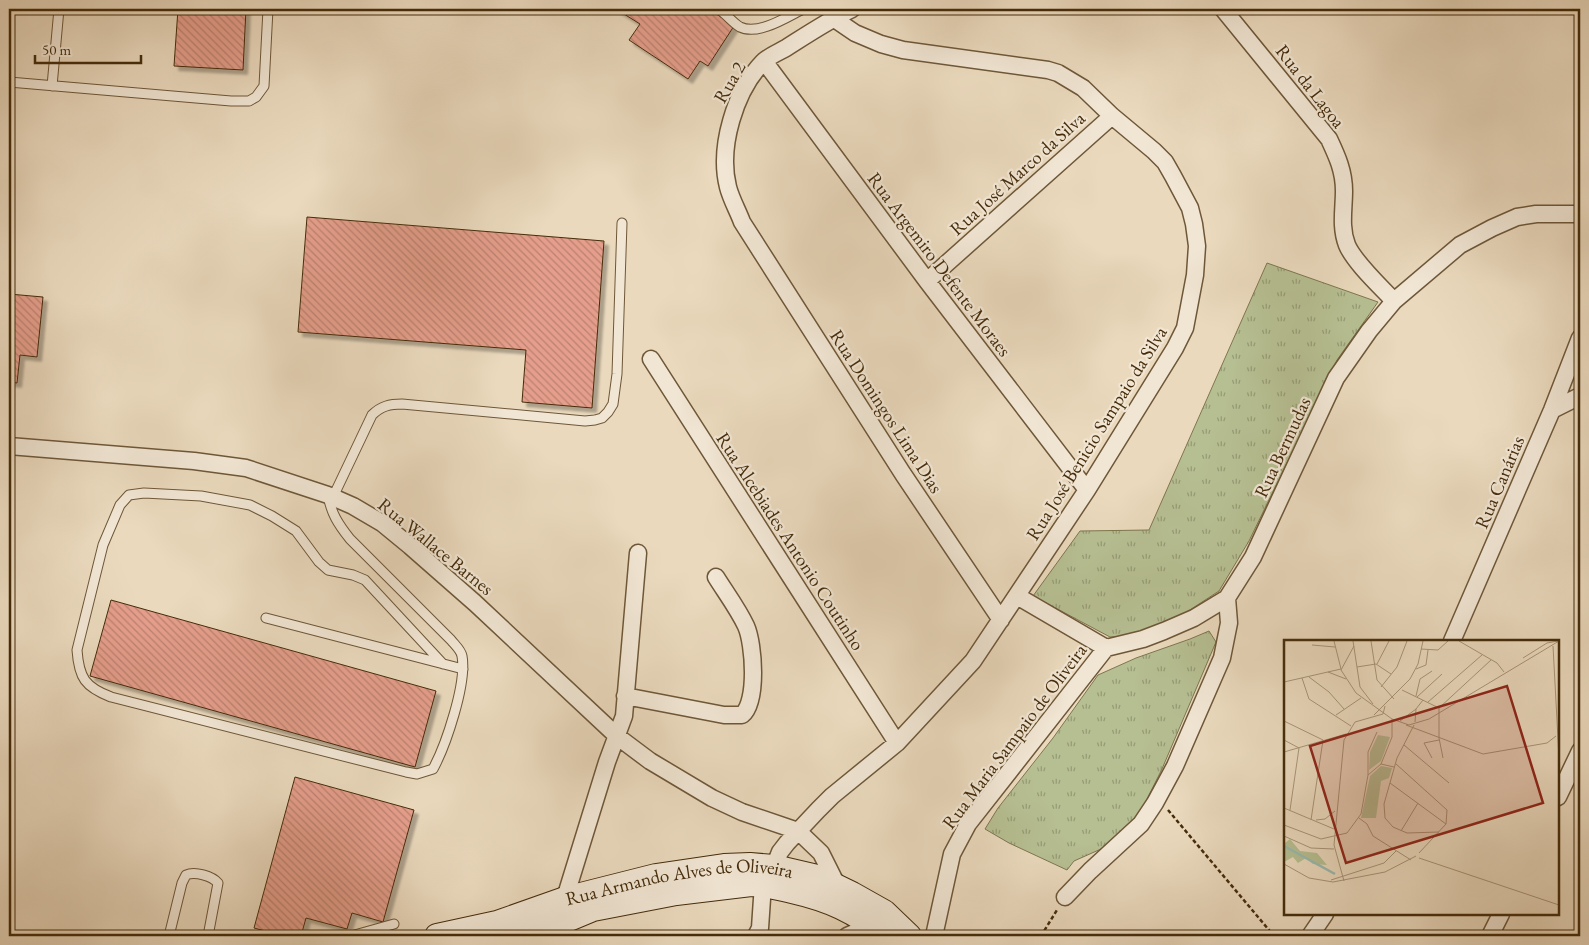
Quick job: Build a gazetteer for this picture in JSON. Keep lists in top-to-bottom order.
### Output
{
  "streets": {
    "main road": ["Rua Armando Alves de Oliveira"],
    "street": [
      "Rua 2",
      "Rua da Lagoa",
      "Rua José Marco da Silva",
      "Rua Argemiro Defente Moraes",
      "Rua Domingos Lima Dias",
      "Rua José Benicio Sampaio da Silva",
      "Rua Bermudas",
      "Rua Canárias",
      "Rua Alcebiades Antonio Coutinho",
      "Rua Wallace Barnes",
      "Rua Maria Sampaio de Oliveira"
    ]
  },
  "crossings": [
    ["Rua 2", "Rua Argemiro Defente Moraes"],
    ["Rua 2", "Rua Domingos Lima Dias"],
    ["Rua 2", "Rua José Benicio Sampaio da Silva"],
    ["Rua da Lagoa", "Rua Bermudas"],
    ["Rua José Marco da Silva", "Rua Argemiro Defente Moraes"],
    ["Rua José Marco da Silva", "Rua José Benicio Sampaio da Silva"],
    ["Rua Argemiro Defente Moraes", "Rua José Benicio Sampaio da Silva"],
    ["Rua Domingos Lima Dias", "Rua José Benicio Sampaio da Silva"],
    ["Rua José Benicio Sampaio da Silva", "Rua Alcebiades Antonio Coutinho"],
    ["Rua José Benicio Sampaio da Silva", "Rua Wallace Barnes"],
    ["Rua Bermudas", "Rua Maria Sampaio de Oliveira"],
    ["Rua Wallace Barnes", "Rua Armando Alves de Oliveira"]
  ],
  "scale_bar": "50 m"
}
